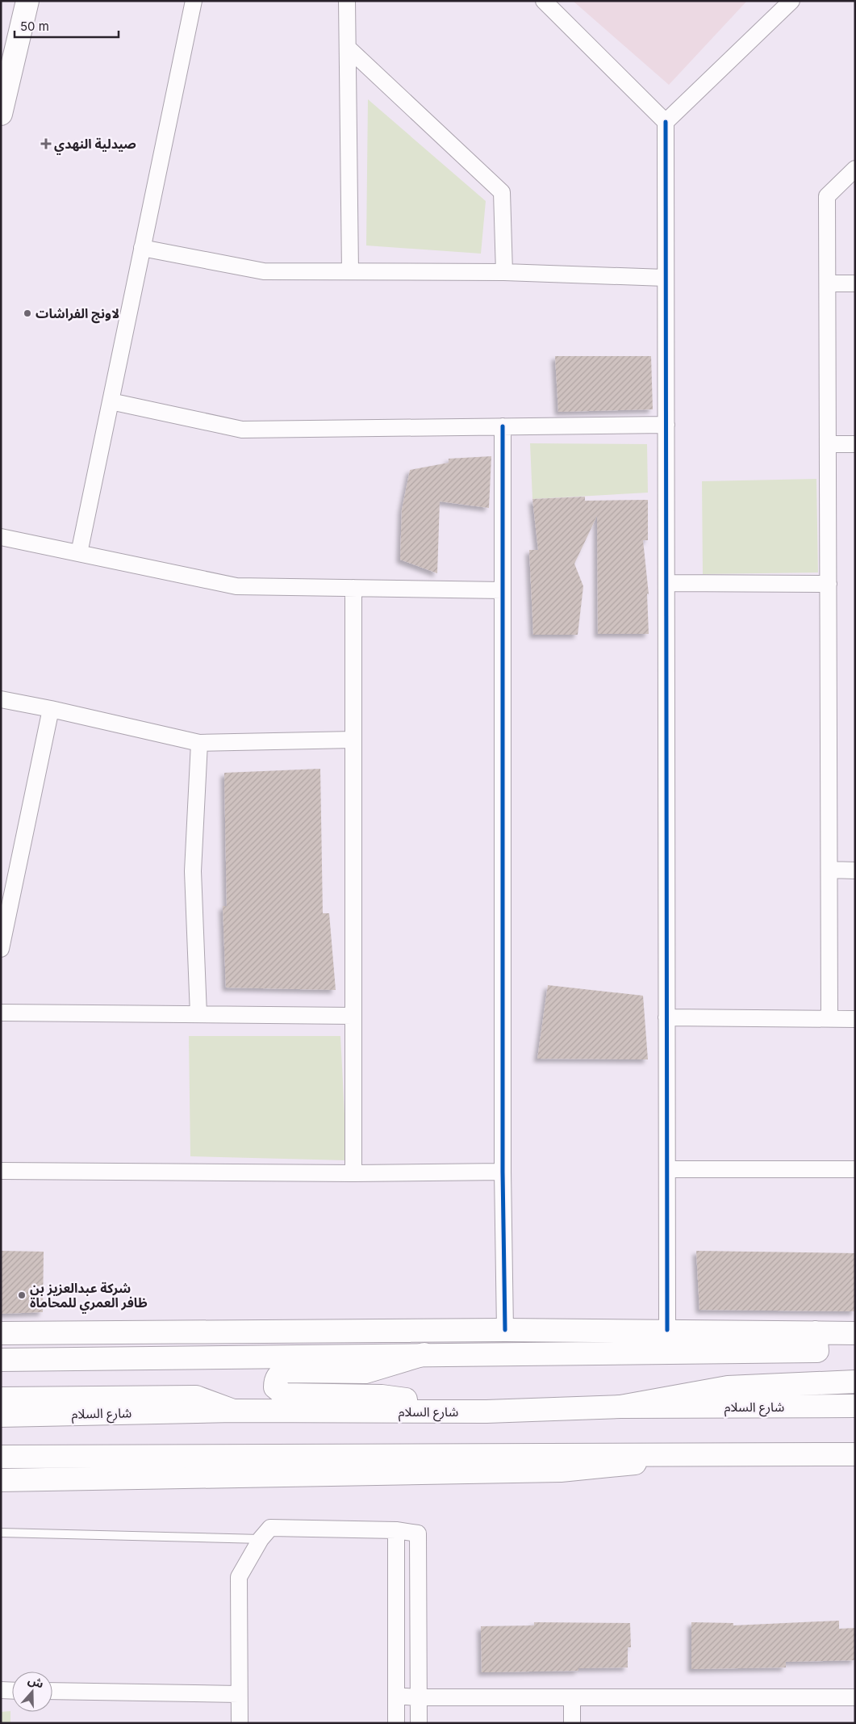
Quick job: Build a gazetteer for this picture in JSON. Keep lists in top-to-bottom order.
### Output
{
  "streets": {
    "main road": ["شارع السلام"]
  },
  "places": {
    "health": ["صيدلية النهدي"],
    "other": ["لاونج الفراشات", "شركة عبدالعزيز بن ظافر العمري للمحاماة"]
  },
  "scale_bar": "50 m",
  "north": "top"
}
